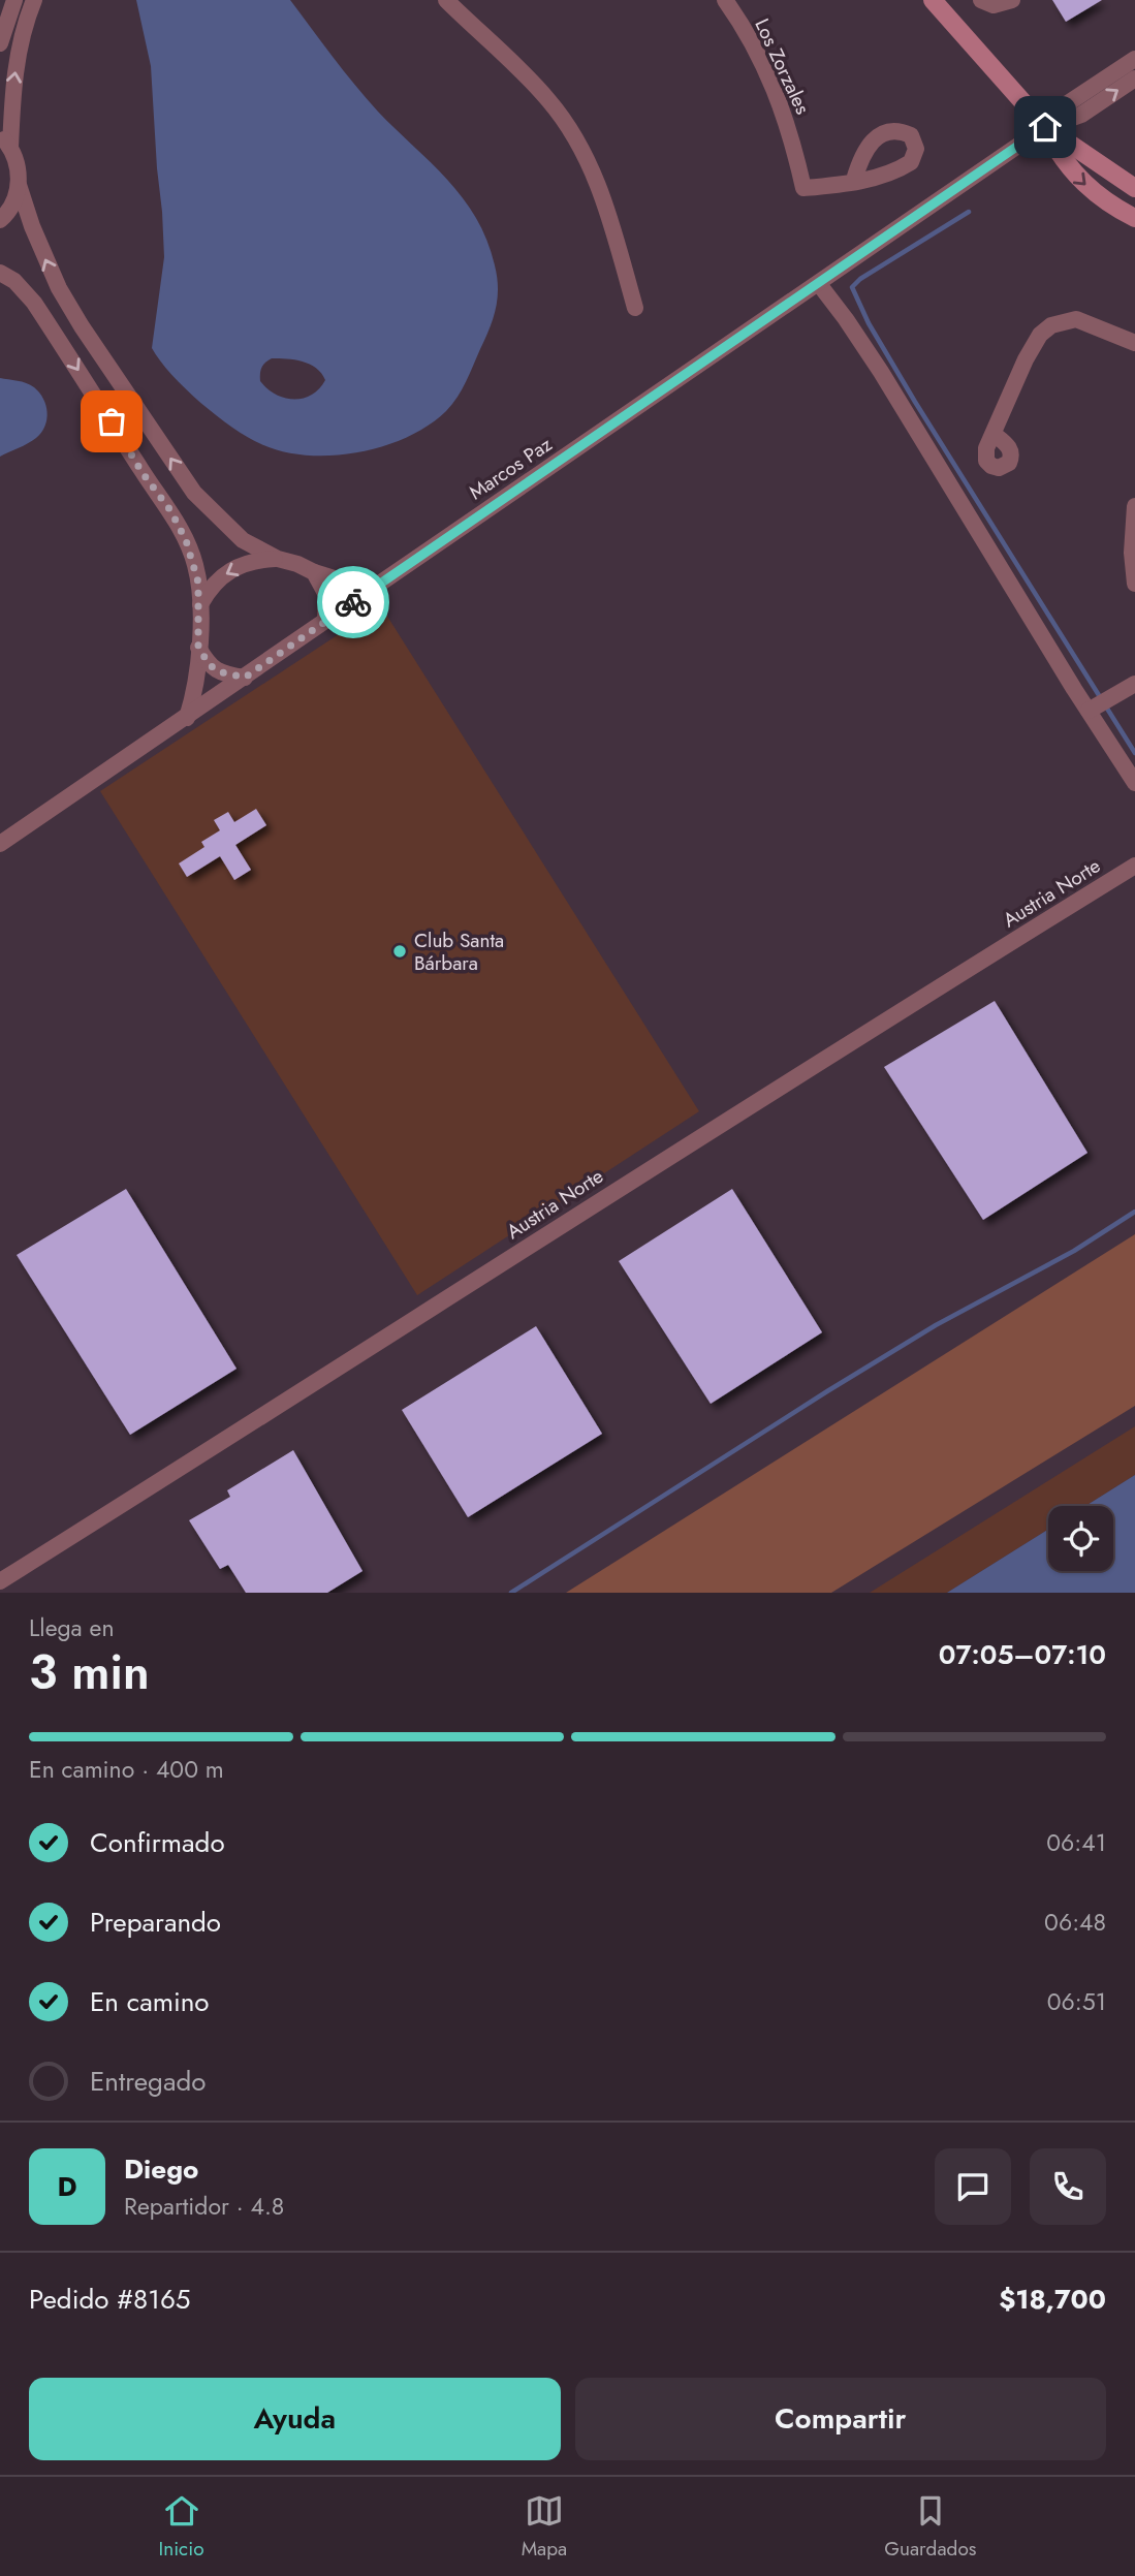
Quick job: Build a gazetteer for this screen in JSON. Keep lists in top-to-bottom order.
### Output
{
  "streets": {
    "street": ["Los Zorzales", "Marcos Paz", "Austria Norte"]
  },
  "places": ["Club Santa Bárbara"],
  "page": {
    "heading": ["3 min", "Llega en", "07:05–07:10"],
    "panel": [
      "Diego",
      "Repartidor · 4.8",
      "Pedido #8165",
      "$18,700"
    ],
    "bar": "En camino · 400 m",
    "list": [
      ["Confirmado", "06:41"],
      ["Preparando", "06:48"],
      ["En camino", "06:51"],
      "Entregado"
    ],
    "round": "D",
    "buttons": ["Ayuda", "Compartir"],
    "tabs": ["Inicio", "Mapa", "Guardados"]
  }
}
